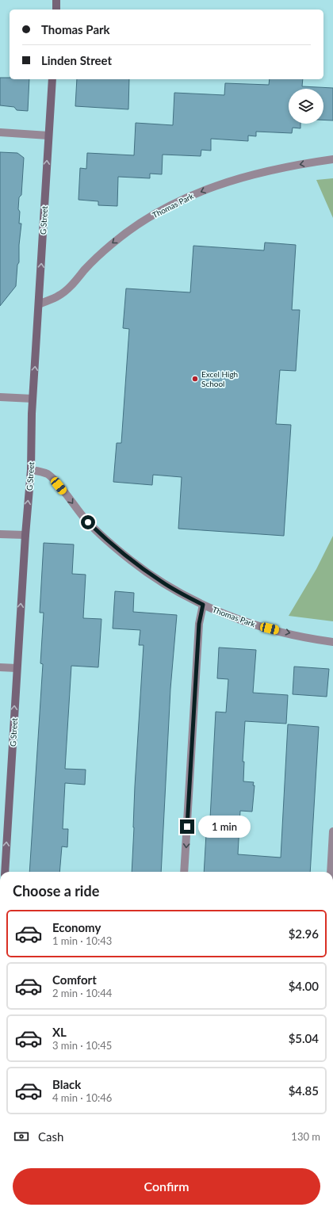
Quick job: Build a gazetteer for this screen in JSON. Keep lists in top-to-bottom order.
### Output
{
  "streets": {
    "street": ["Thomas Park", "G Street"]
  },
  "crossings": [
    ["Thomas Park", "G Street"]
  ],
  "one_way": ["G Street"],
  "places": ["Excel High School"],
  "page": {
    "banner": ["Thomas Park", "Linden Street"],
    "bubble": "1 min",
    "heading": "Choose a ride",
    "list": [
      {
        "name": "Economy",
        "note": "1 min · 10:43",
        "value": "$2.96"
      },
      {
        "name": "Comfort",
        "note": "2 min · 10:44",
        "value": "$4.00"
      },
      {
        "name": "XL",
        "note": "3 min · 10:45",
        "value": "$5.04"
      },
      {
        "name": "Black",
        "note": "4 min · 10:46",
        "value": "$4.85"
      }
    ],
    "pay": ["Cash", "130 m"],
    "buttons": "Confirm"
  }
}
